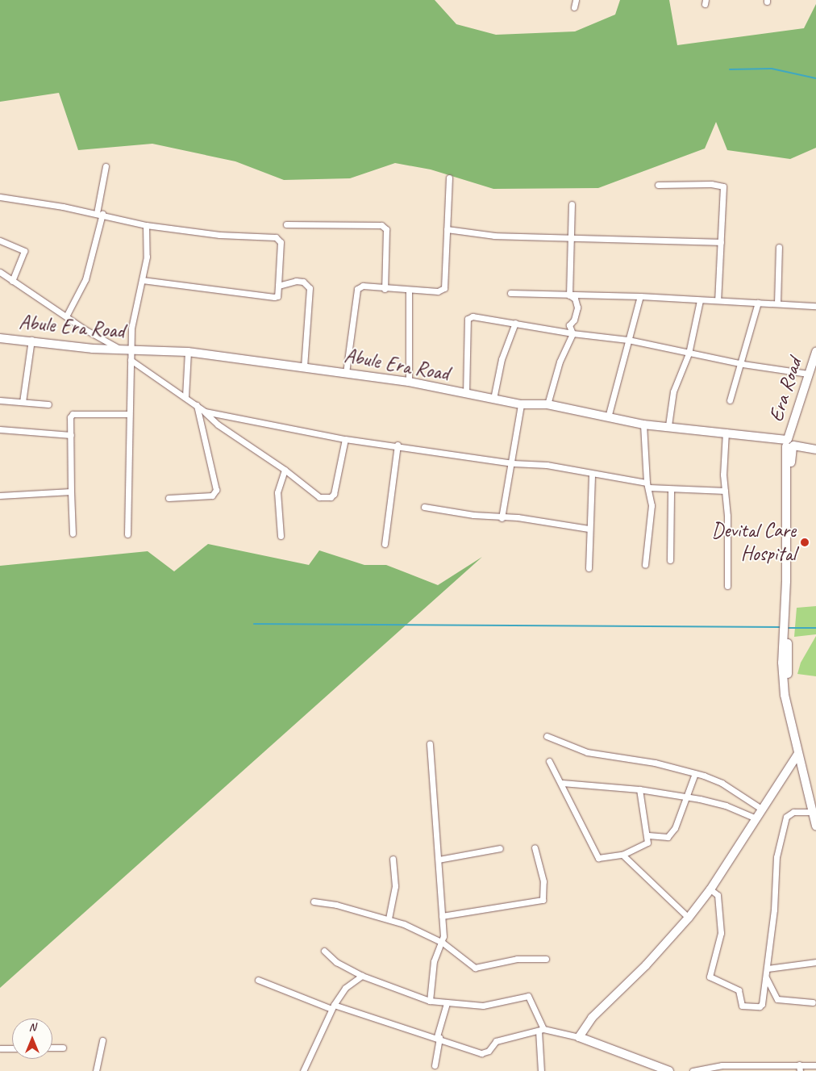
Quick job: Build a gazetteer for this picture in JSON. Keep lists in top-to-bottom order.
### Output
{
  "streets": {
    "street": ["Abule Era Road", "Era Road"]
  },
  "crossings": [
    ["Abule Era Road", "Era Road"]
  ],
  "places": ["Devital Care Hospital"],
  "north": "top"
}
